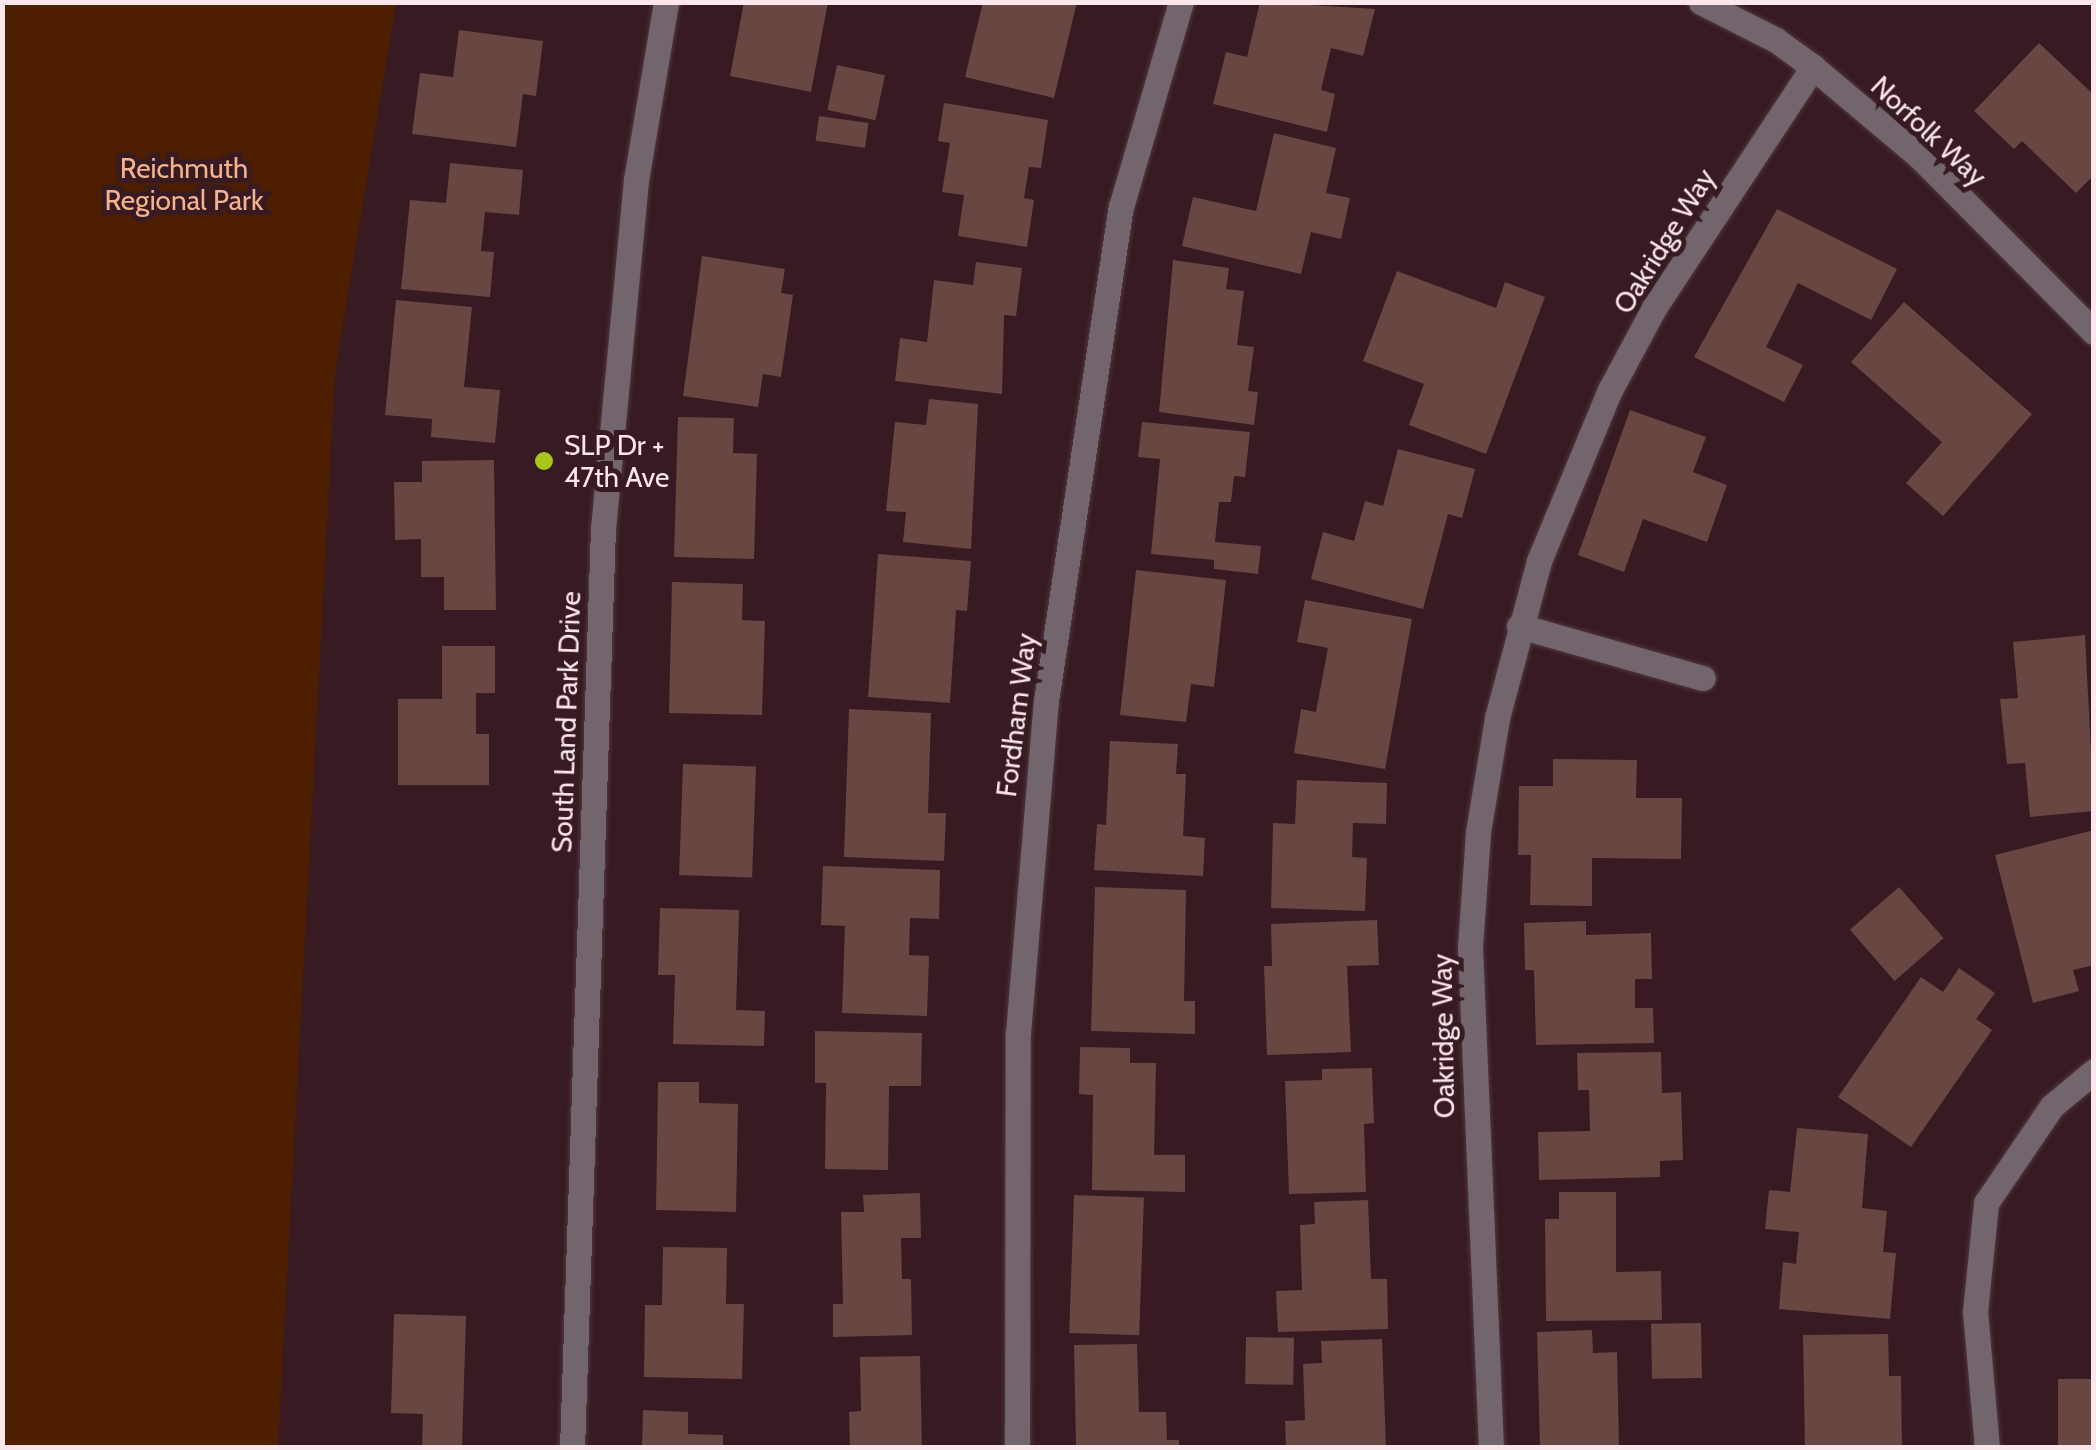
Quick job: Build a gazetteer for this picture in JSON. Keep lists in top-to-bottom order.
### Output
{
  "streets": {
    "street": [
      "Norfolk Way",
      "Oakridge Way",
      "Fordham Way",
      "South Land Park Drive"
    ]
  },
  "crossings": [
    ["Norfolk Way", "Oakridge Way"]
  ],
  "parks": ["Reichmuth Regional Park"],
  "places": ["SLP Dr + 47th Ave"]
}
